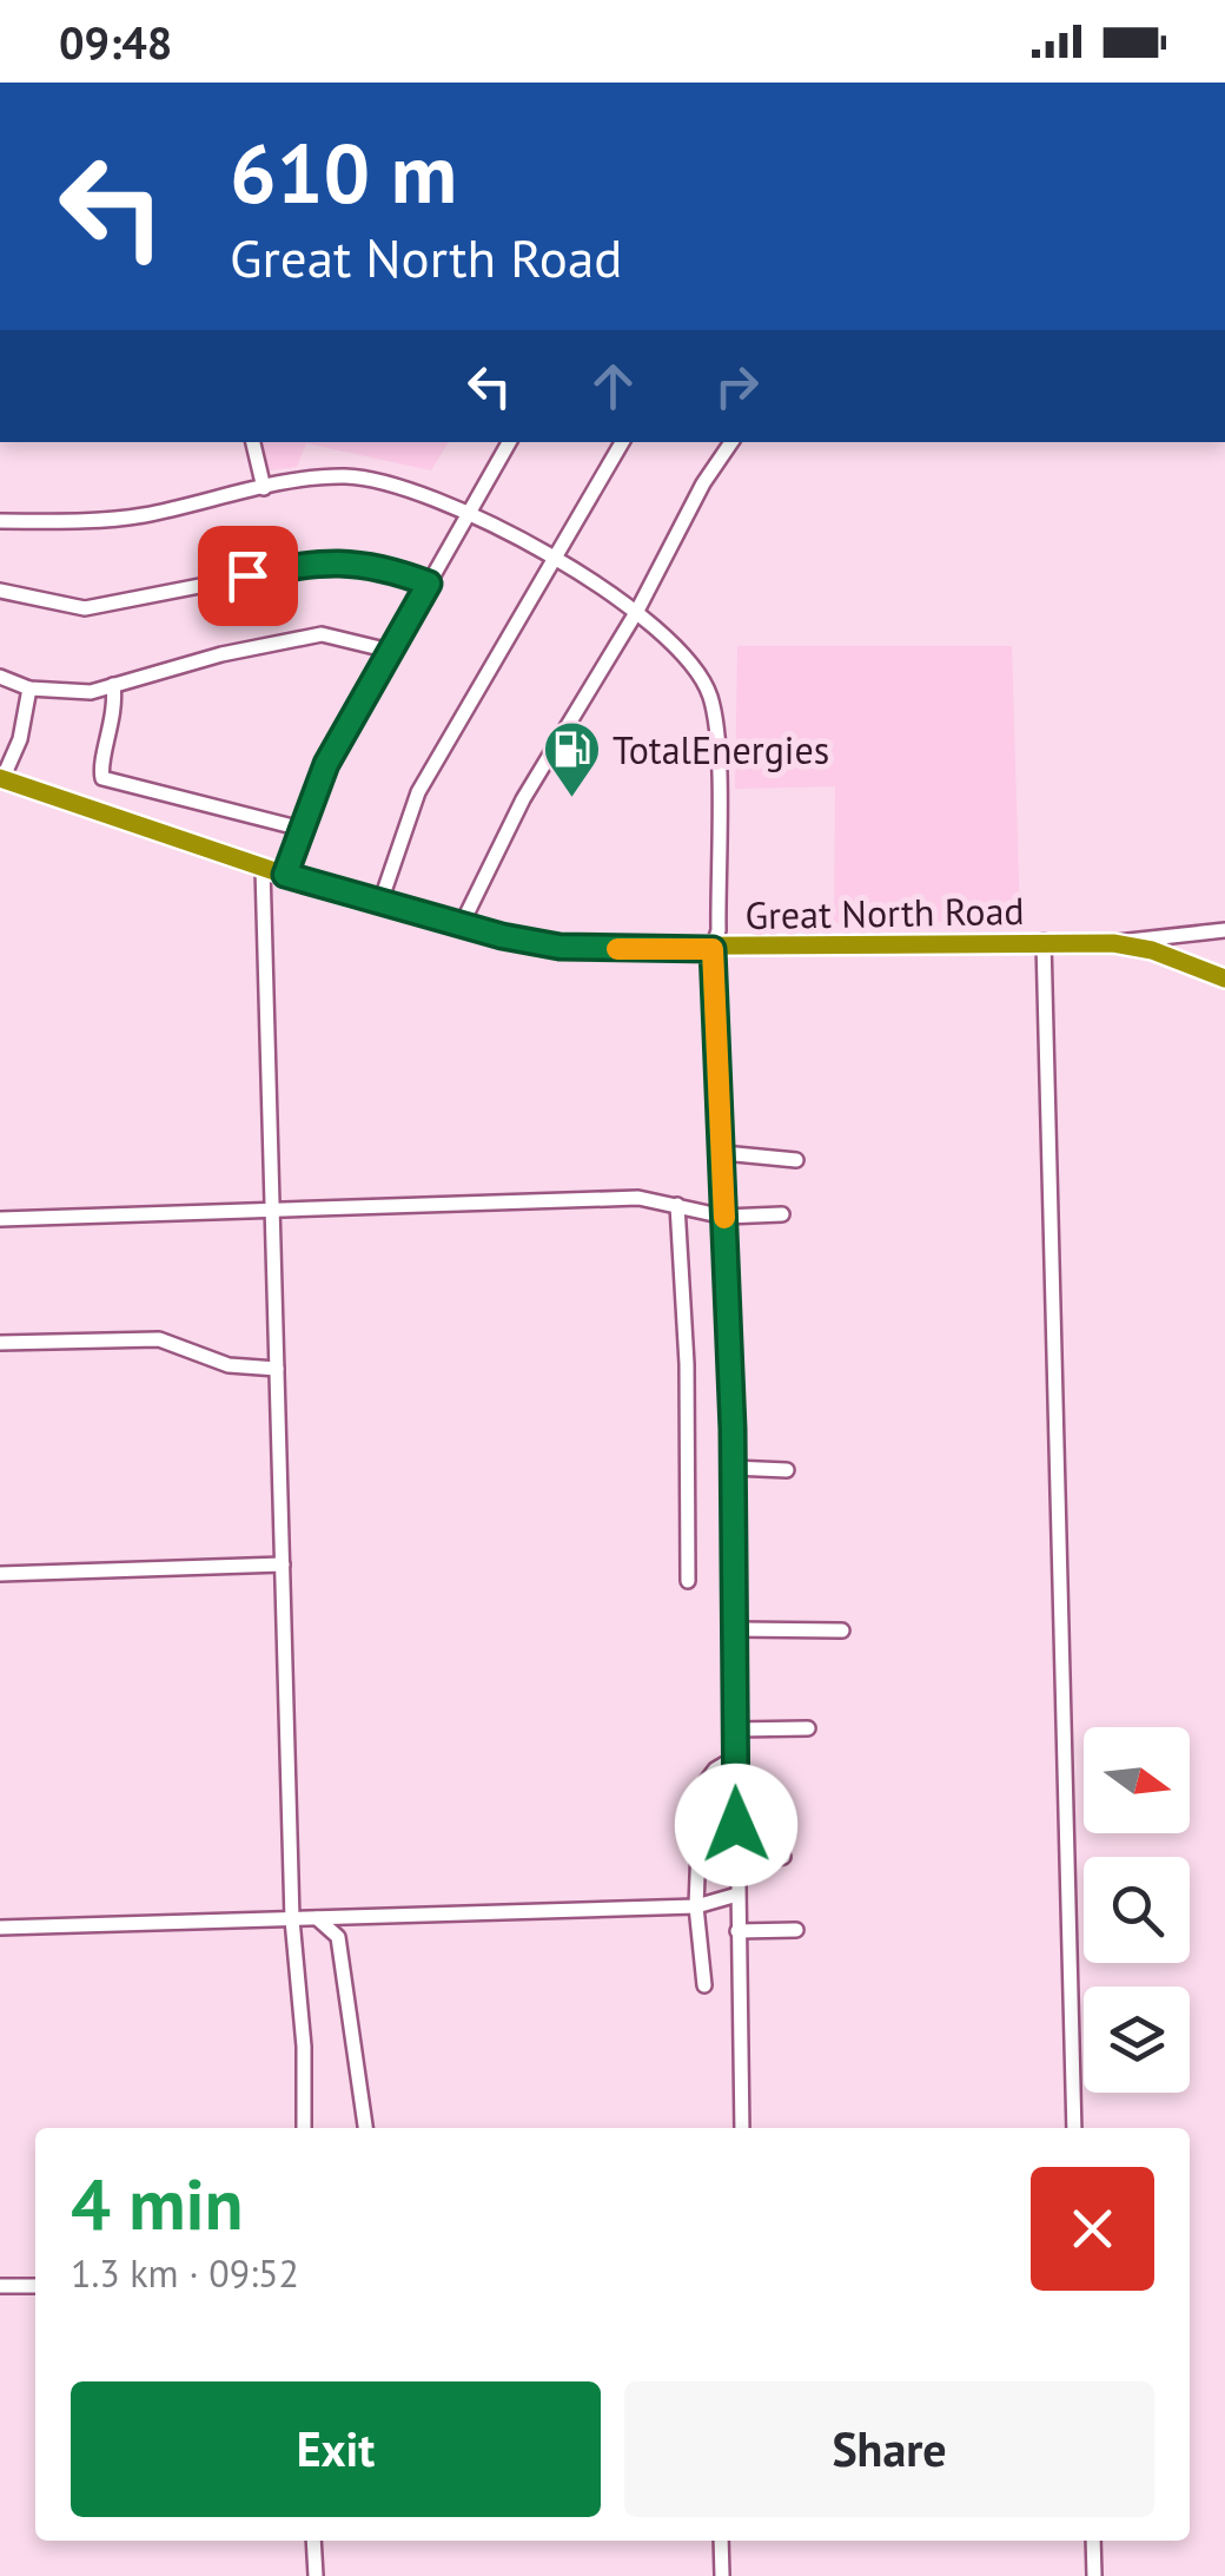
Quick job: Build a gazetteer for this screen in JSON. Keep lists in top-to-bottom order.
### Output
{
  "streets": {
    "highway": ["Great North Road"]
  },
  "places": {
    "fuel station": ["TotalEnergies"]
  },
  "north": "right",
  "page": {
    "status": "09:48",
    "turn": ["610 m", "Great North Road"],
    "heading": ["4 min", "1.3 km · 09:52"],
    "buttons": ["Exit", "Share"]
  }
}
